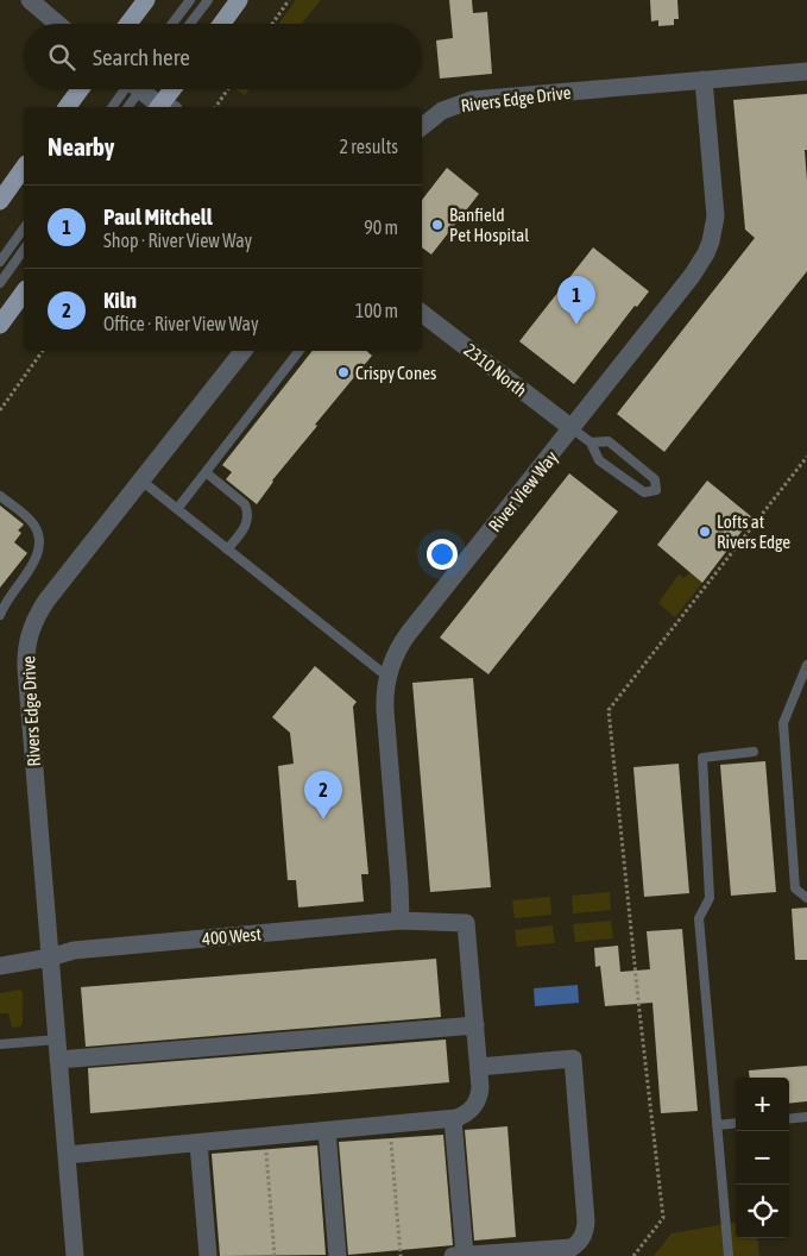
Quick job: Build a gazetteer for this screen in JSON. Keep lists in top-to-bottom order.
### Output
{
  "streets": {
    "street": [
      "Rivers Edge Drive",
      "2310 North",
      "River View Way",
      "400 West"
    ]
  },
  "crossings": [
    ["Rivers Edge Drive", "River View Way"],
    ["Rivers Edge Drive", "400 West"],
    ["2310 North", "River View Way"],
    ["River View Way", "400 West"]
  ],
  "places": ["Banfield Pet Hospital", "Crispy Cones", "Lofts at Rivers Edge"],
  "page": {
    "search": "Search here",
    "heading": ["Nearby", "2 results"],
    "list": [
      {
        "mark": "1",
        "name": "Paul Mitchell",
        "note": "Shop · River View Way",
        "value": "90 m"
      },
      {
        "mark": "2",
        "name": "Kiln",
        "note": "Office · River View Way",
        "value": "100 m"
      }
    ],
    "pins": ["1", "2"],
    "map_buttons": ["+", "−"]
  }
}
